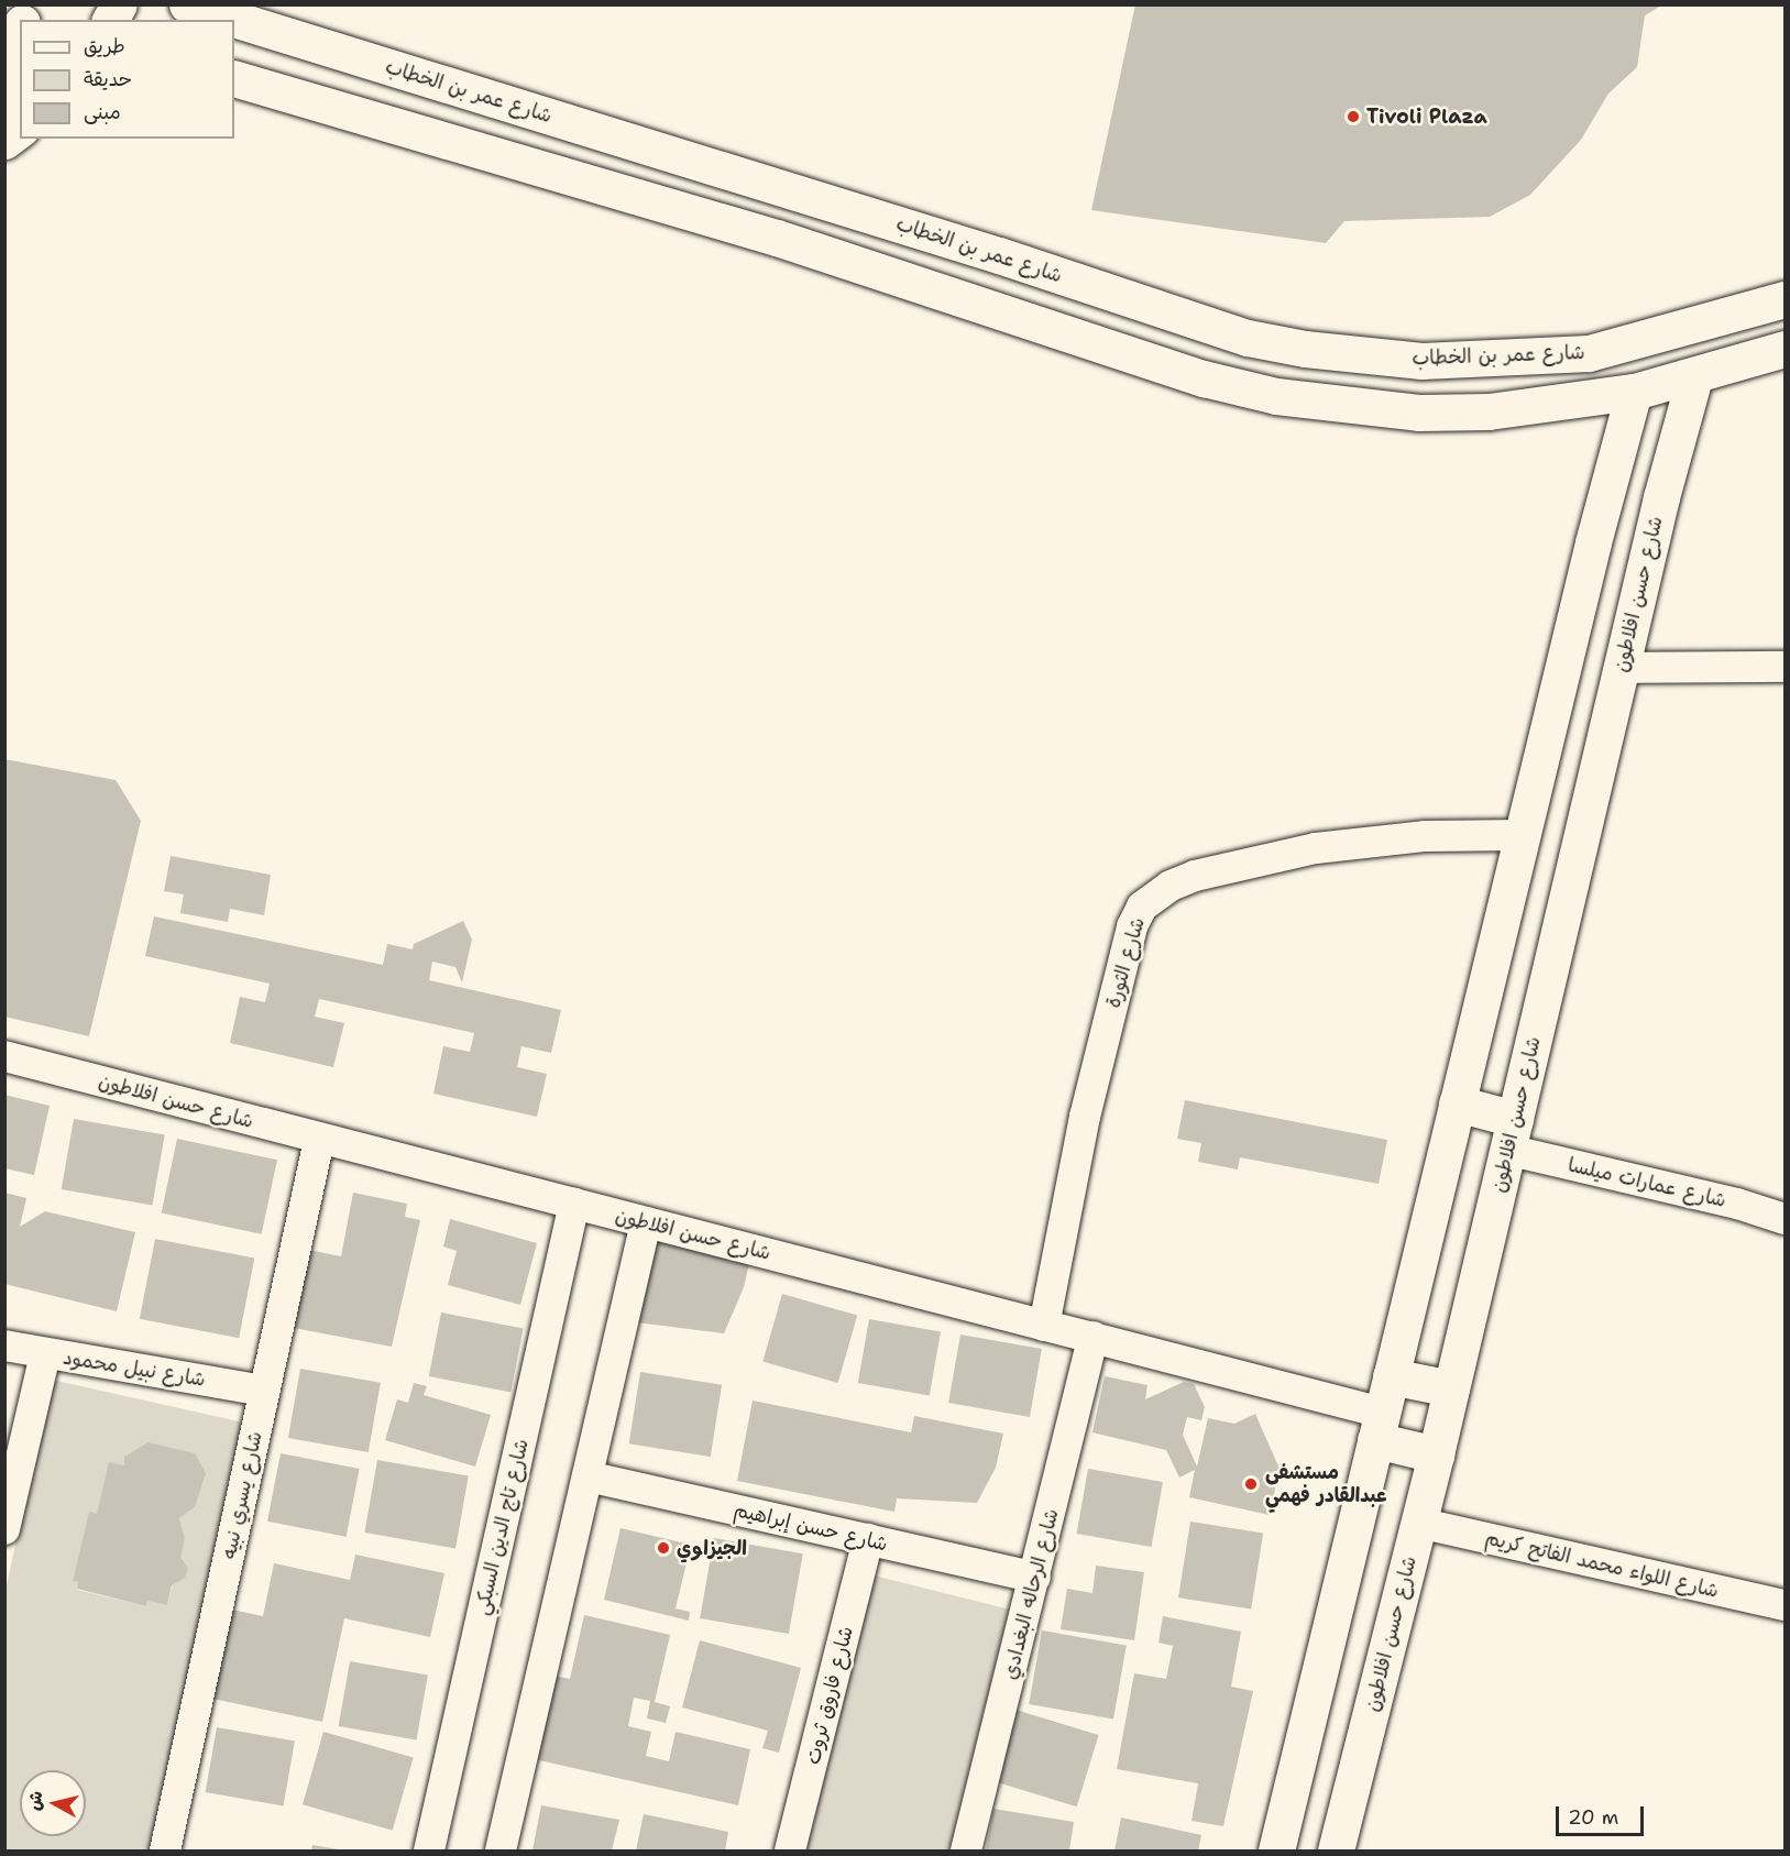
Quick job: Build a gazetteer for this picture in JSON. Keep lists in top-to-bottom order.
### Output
{
  "streets": {
    "main road": ["شارع عمر بن الخطاب", "شارع حسن افلاطون"],
    "street": [
      "شارع الثورة",
      "شارع عمارات ميلسا",
      "شارع نبيل محمود",
      "شارع يسري نبيه",
      "شارع تاج الدين السبكي",
      "شارع حسن إبراهيم",
      "شارع اللواء محمد الفاتح كريم",
      "شارع الرحاله البغدادي",
      "شارع فاروق ثروت"
    ]
  },
  "crossings": [
    ["شارع حسن افلاطون", "شارع الثورة"],
    ["شارع حسن افلاطون", "شارع عمارات ميلسا"],
    ["شارع حسن افلاطون", "شارع يسري نبيه"],
    ["شارع حسن افلاطون", "شارع تاج الدين السبكي"],
    ["شارع حسن افلاطون", "شارع اللواء محمد الفاتح كريم"],
    ["شارع حسن افلاطون", "شارع الرحاله البغدادي"],
    ["شارع نبيل محمود", "شارع يسري نبيه"],
    ["شارع حسن إبراهيم", "شارع الرحاله البغدادي"],
    ["شارع حسن إبراهيم", "شارع فاروق ثروت"]
  ],
  "places": ["Tivoli Plaza", "مستشفى عبدالقادر فهمي", "الجيزاوي"],
  "legend": ["طريق", "حديقة", "مبنى"],
  "scale_bar": "20 m",
  "north": "left"
}
